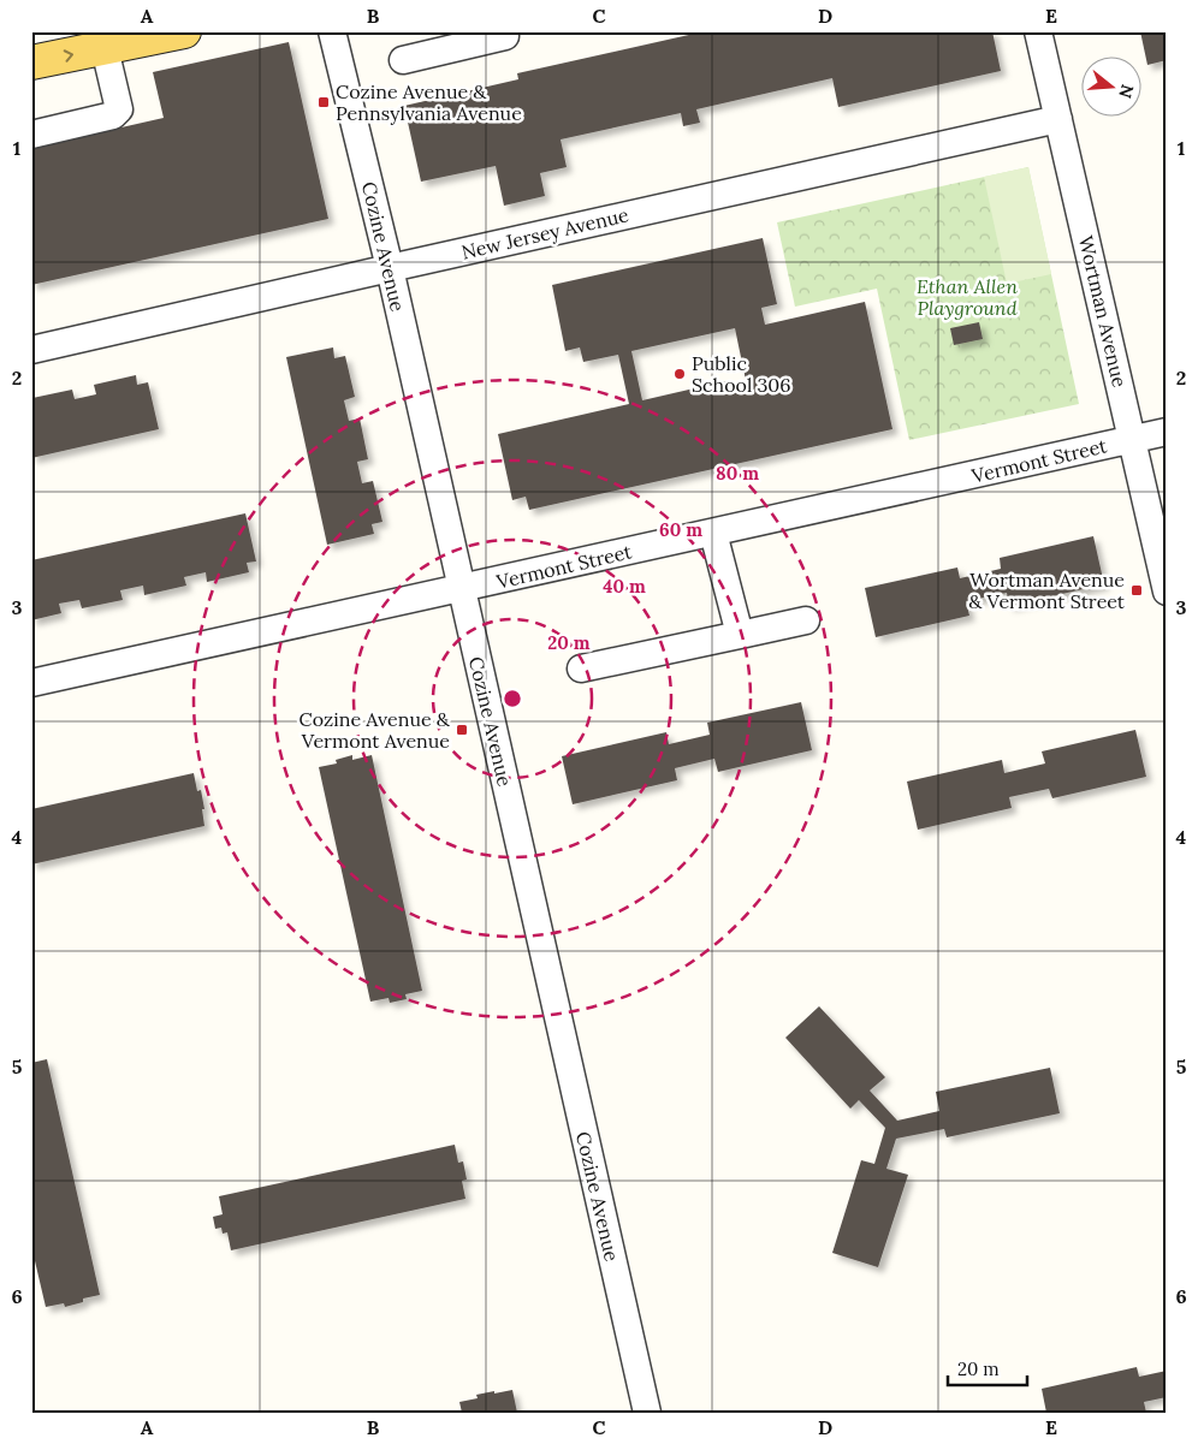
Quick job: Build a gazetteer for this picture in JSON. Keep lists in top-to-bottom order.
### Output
{
  "streets": {
    "street": [
      "New Jersey Avenue",
      "Cozine Avenue",
      "Wortman Avenue",
      "Vermont Street"
    ]
  },
  "crossings": [
    ["New Jersey Avenue", "Cozine Avenue"],
    ["New Jersey Avenue", "Wortman Avenue"],
    ["Cozine Avenue", "Vermont Street"],
    ["Wortman Avenue", "Vermont Street"]
  ],
  "parks": ["Ethan Allen Playground"],
  "places": {
    "transit": ["Cozine Avenue & Pennsylvania Avenue", "Wortman Avenue & Vermont Street", "Cozine Avenue & Vermont Avenue"],
    "other": ["Public School 306"]
  },
  "scale_bar": "20 m",
  "north": "right",
  "grid": {
    "columns": [
      "A",
      "B",
      "C",
      "D",
      "E"
    ],
    "rows": [
      "1",
      "2",
      "3",
      "4",
      "5",
      "6"
    ]
  },
  "rings": [
    "80 m",
    "60 m",
    "40 m",
    "20 m"
  ]
}
